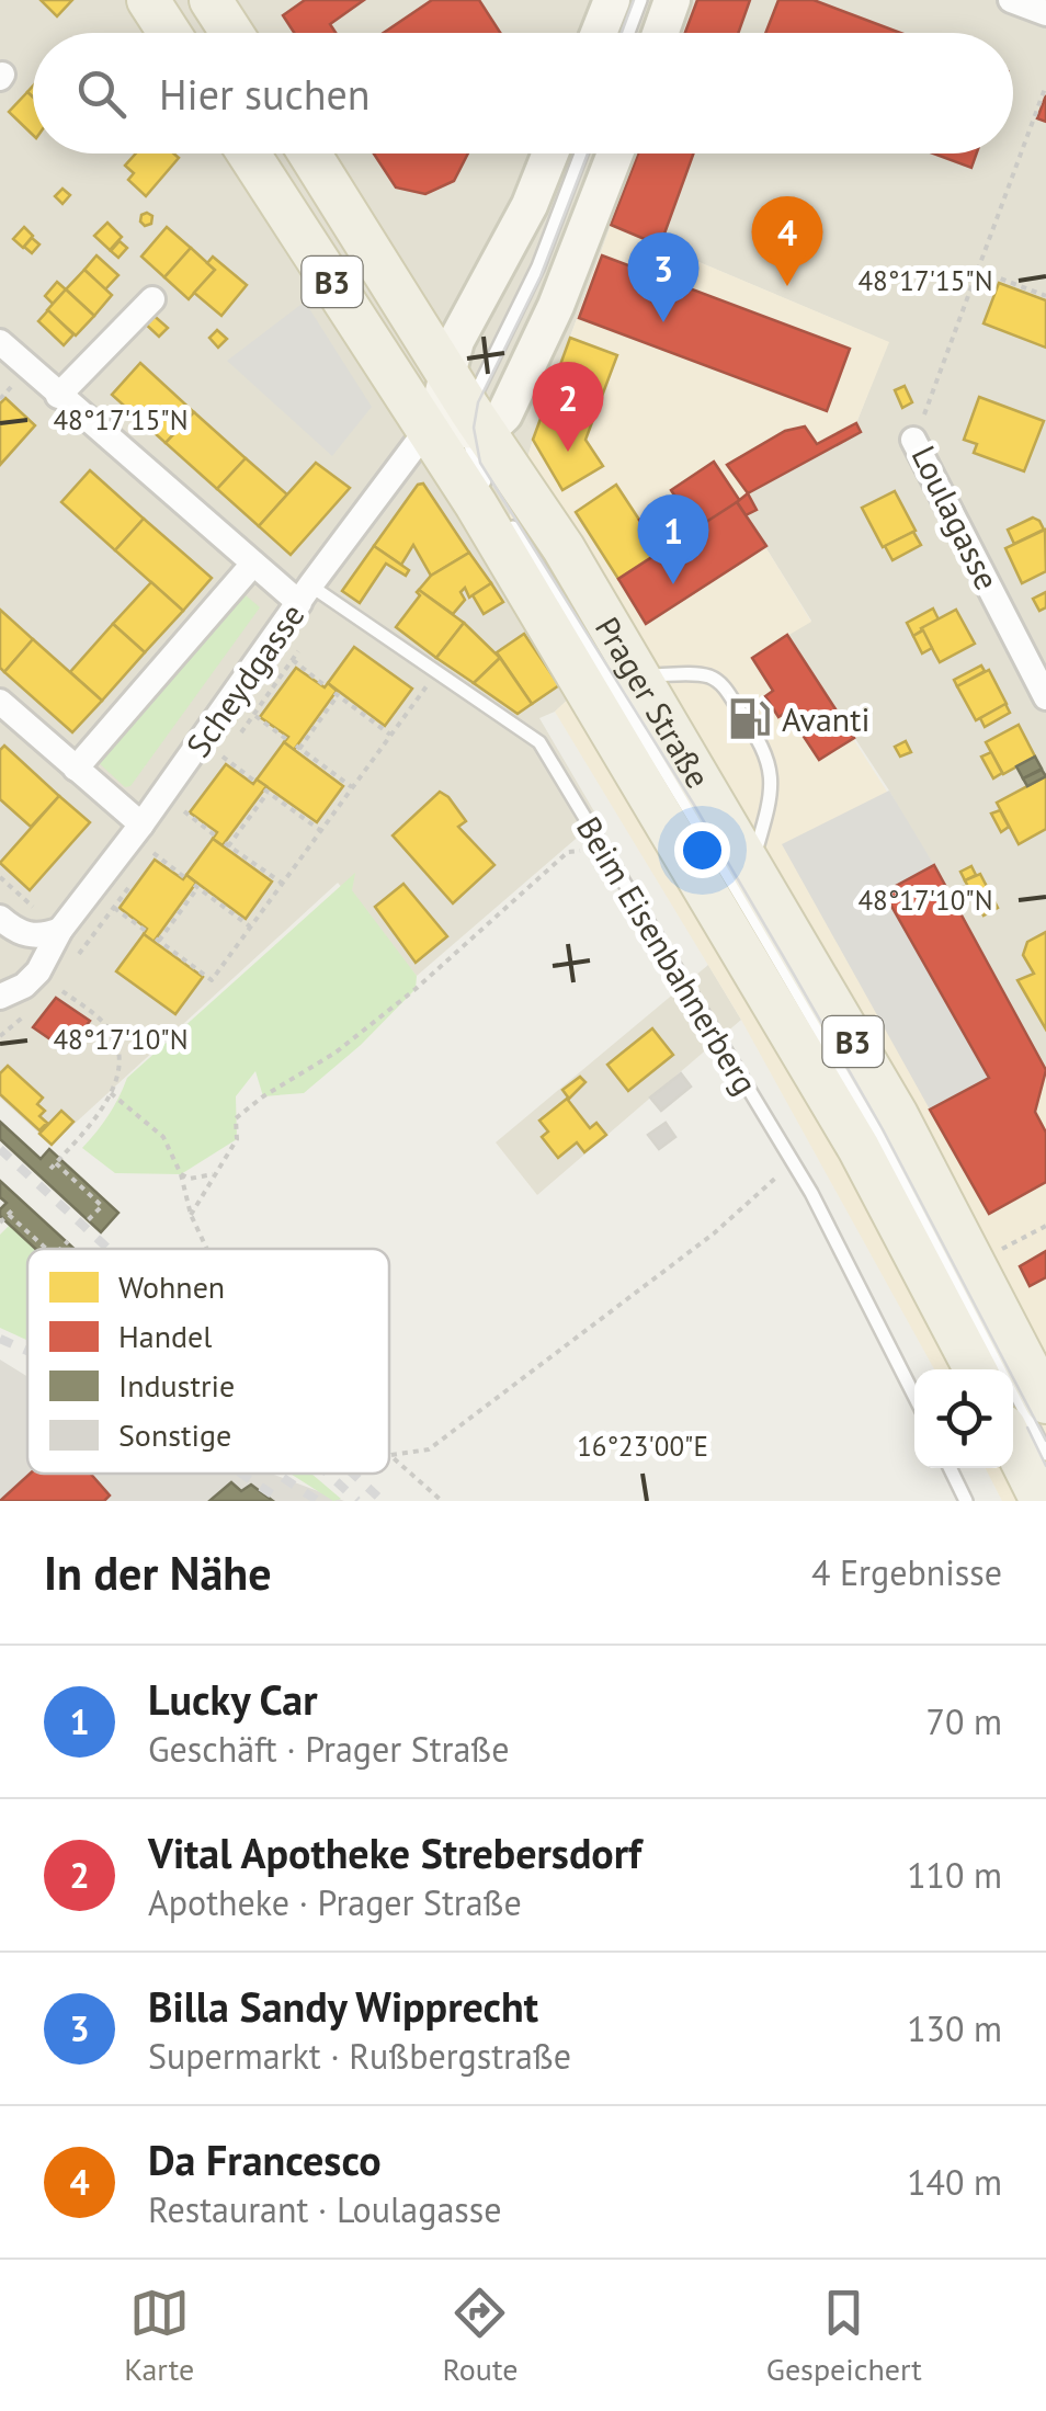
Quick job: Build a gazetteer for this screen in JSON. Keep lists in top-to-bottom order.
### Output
{
  "streets": {
    "main road": ["B3", "Prager Straße"],
    "street": ["Loulagasse", "Scheydgasse"],
    "lane": ["Beim Eisenbahnerberg"]
  },
  "crossings": [
    ["Scheydgasse", "Prager Straße"],
    ["Scheydgasse", "Beim Eisenbahnerberg"]
  ],
  "places": {
    "fuel station": ["Avanti"]
  },
  "legend": [
    "Wohnen",
    "Handel",
    "Industrie",
    "Sonstige"
  ],
  "page": {
    "search": "Hier suchen",
    "pins": [
      "4",
      "3",
      "2",
      "1"
    ],
    "heading": ["In der Nähe", "4 Ergebnisse"],
    "list": [
      {
        "mark": "1",
        "name": "Lucky Car",
        "note": "Geschäft · Prager Straße",
        "value": "70 m"
      },
      {
        "mark": "2",
        "name": "Vital Apotheke Strebersdorf",
        "note": "Apotheke · Prager Straße",
        "value": "110 m"
      },
      {
        "mark": "3",
        "name": "Billa Sandy Wipprecht",
        "note": "Supermarkt · Rußbergstraße",
        "value": "130 m"
      },
      {
        "mark": "4",
        "name": "Da Francesco",
        "note": "Restaurant · Loulagasse",
        "value": "140 m"
      }
    ],
    "nav": ["Karte", "Route", "Gespeichert"]
  },
  "coordinates": ["48°17'15\"N", "48°17'10\"N", "16°23'00\"E"]
}
